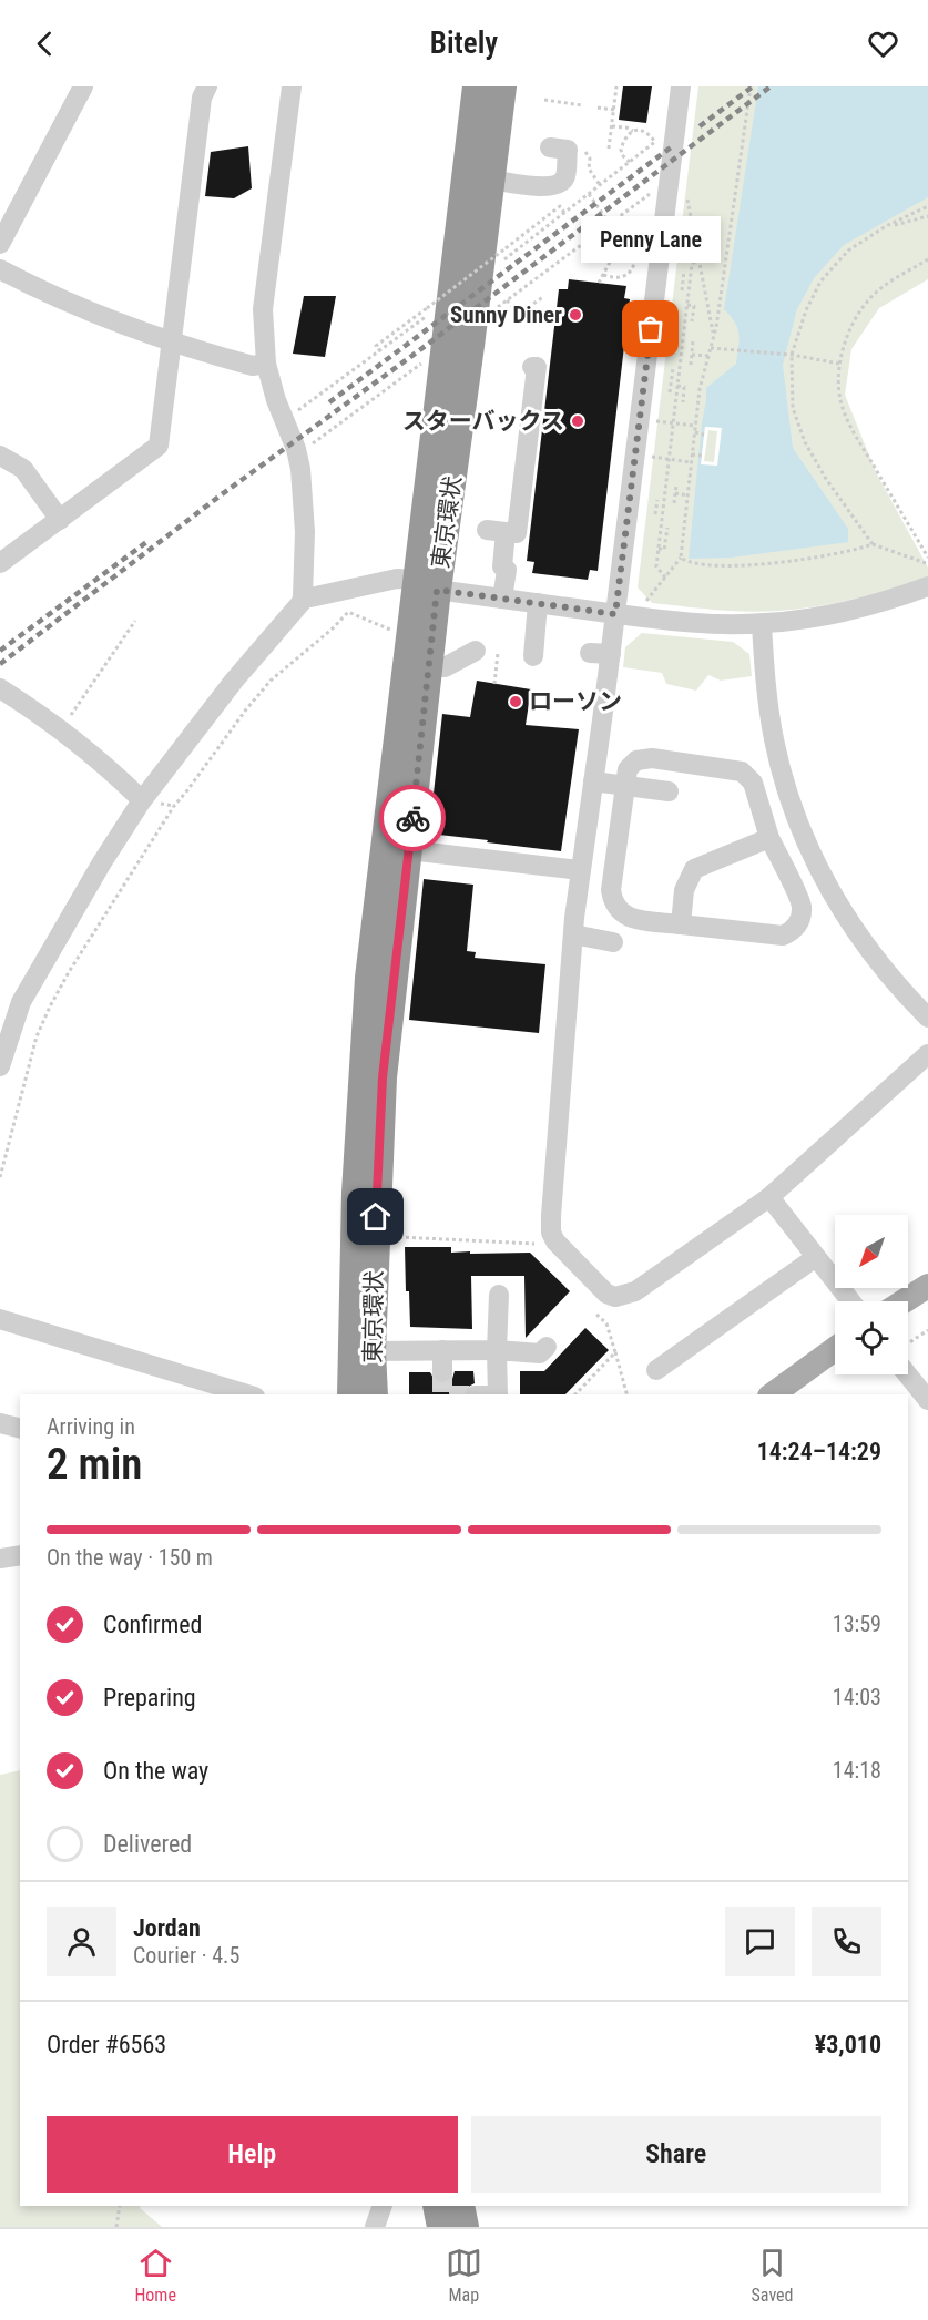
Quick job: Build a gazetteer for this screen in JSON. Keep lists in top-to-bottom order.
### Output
{
  "streets": {
    "highway": ["東京環状"]
  },
  "places": [
    "Sunny Diner",
    "Penny Lane",
    "スターバックス",
    "ローソン"
  ],
  "north": "bottom left",
  "page": {
    "header": "Bitely",
    "bubble": "Penny Lane",
    "heading": ["2 min", "Arriving in", "14:24–14:29"],
    "panel": [
      "Jordan",
      "Courier · 4.5",
      "Order #6563",
      "¥3,010"
    ],
    "bar": "On the way · 150 m",
    "list": [
      ["Confirmed", "13:59"],
      ["Preparing", "14:03"],
      ["On the way", "14:18"],
      "Delivered"
    ],
    "buttons": ["Help", "Share"],
    "tabs": ["Home", "Map", "Saved"]
  }
}
